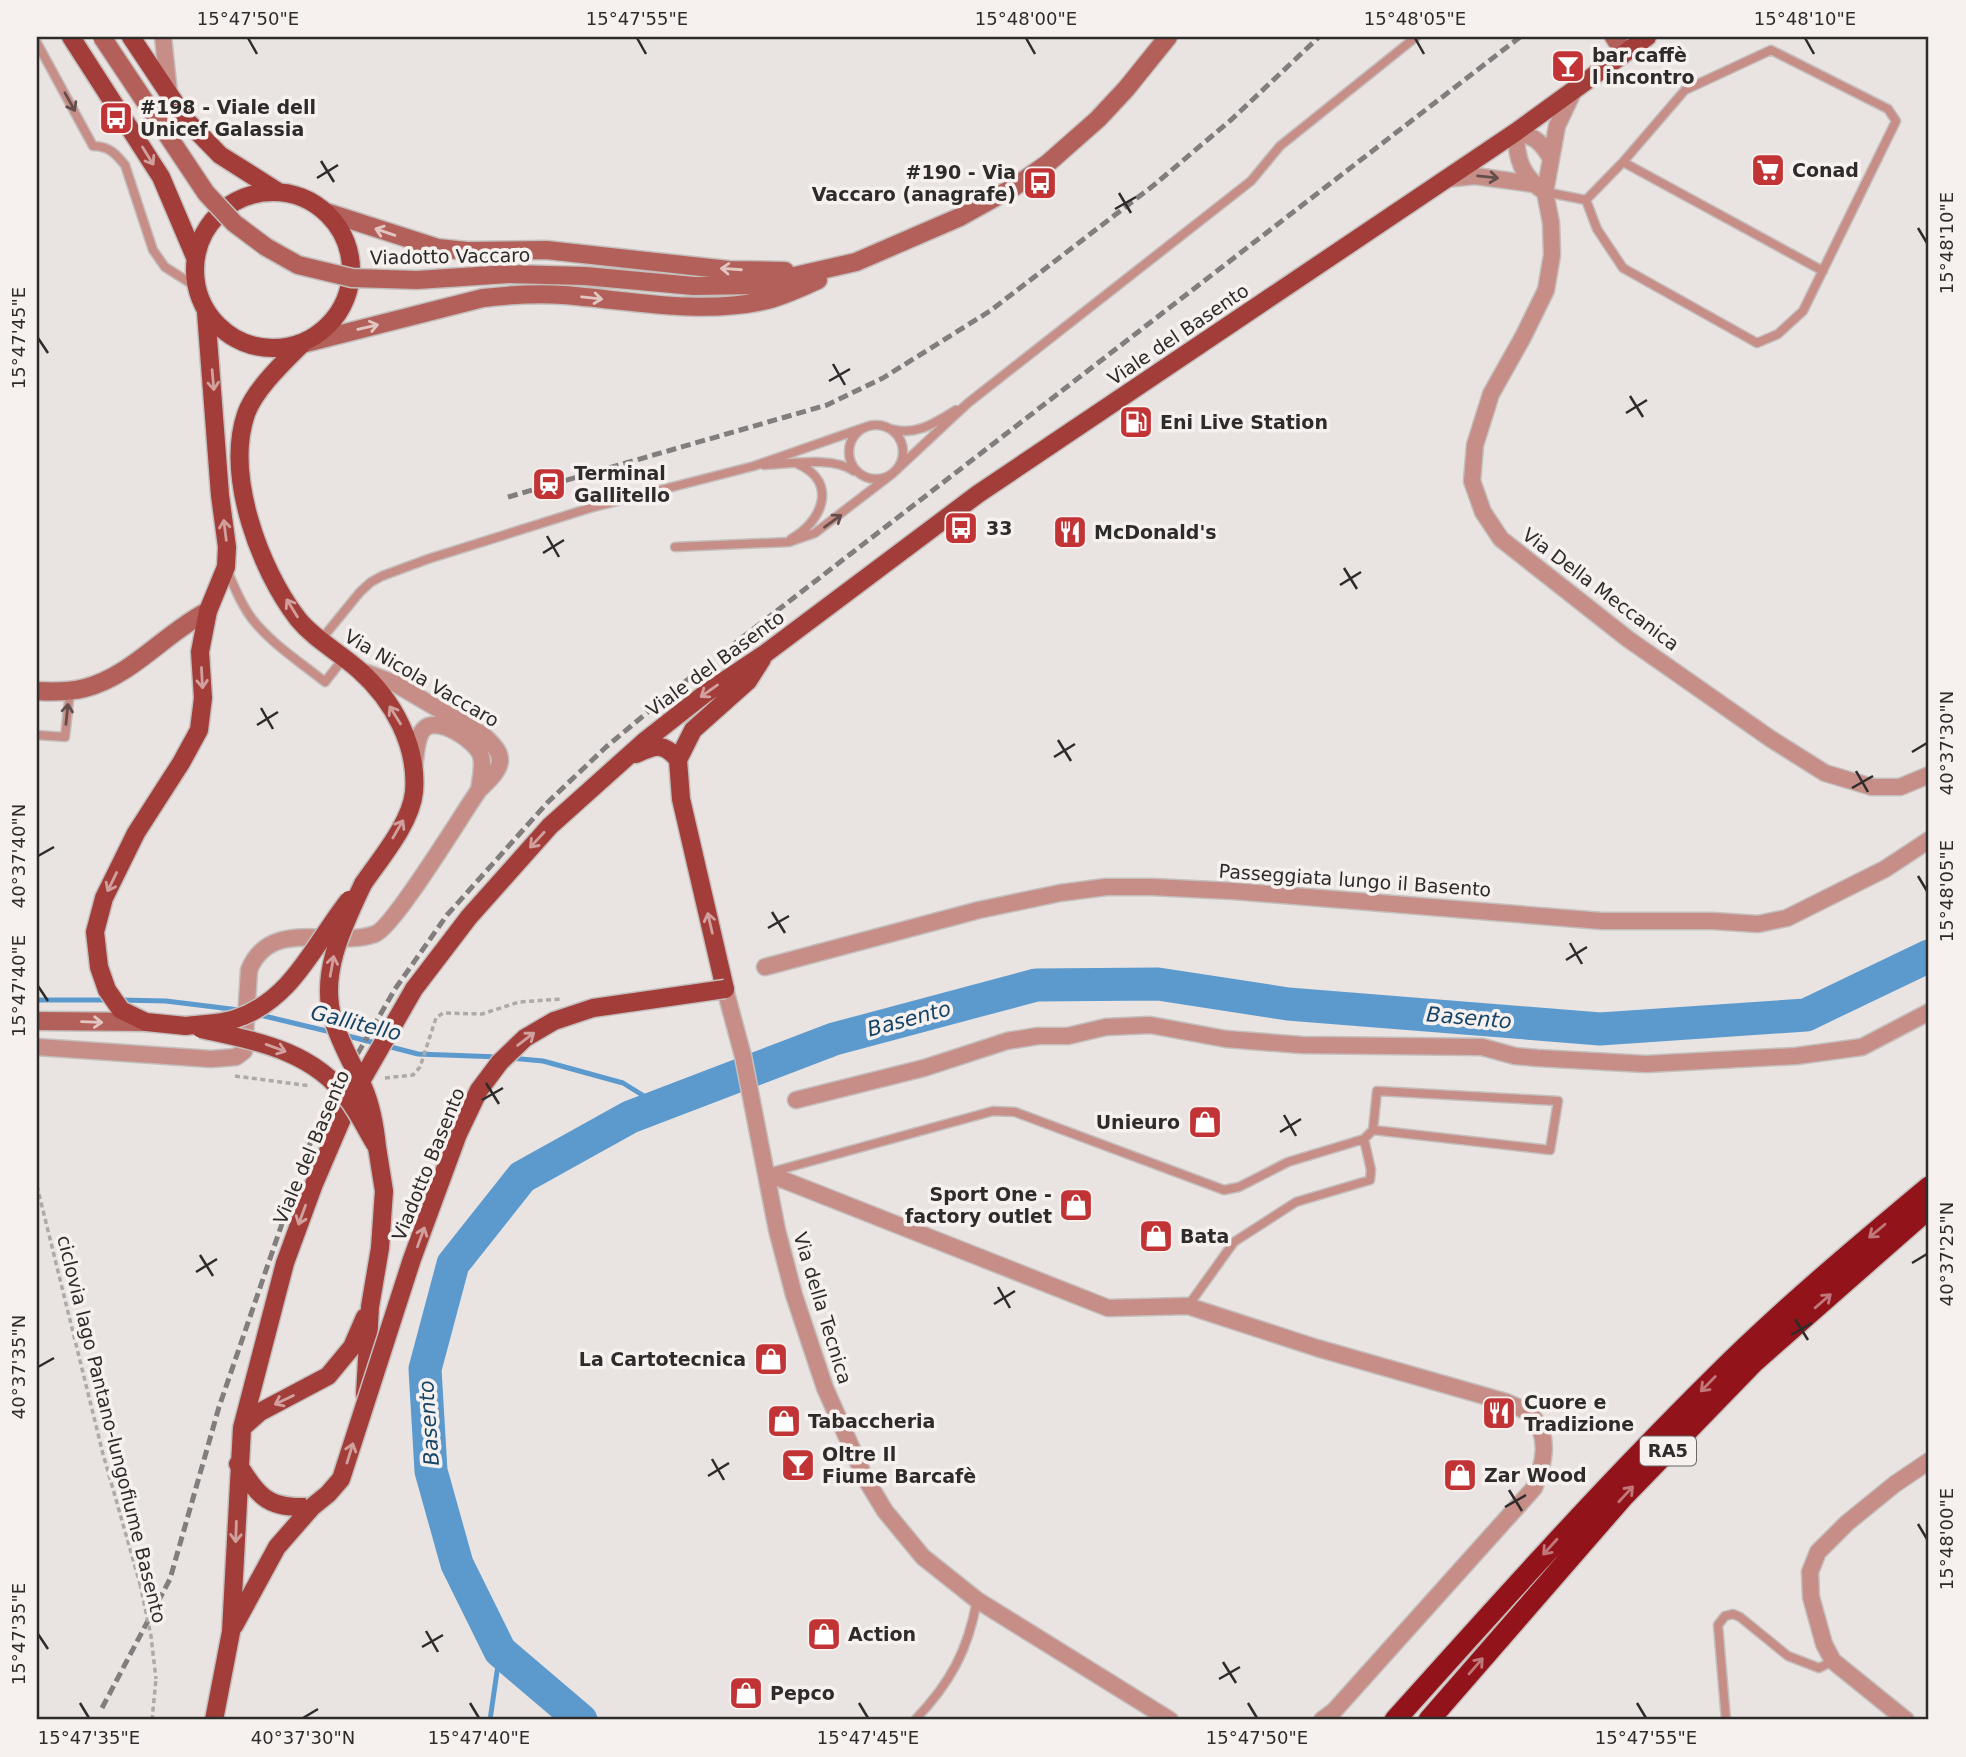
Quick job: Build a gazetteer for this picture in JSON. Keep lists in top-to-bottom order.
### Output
{
  "streets": {
    "highway": ["RA5"],
    "main road": [
      "Viadotto Vaccaro",
      "Viale del Basento",
      "Via Nicola Vaccaro",
      "Viadotto Basento",
      "Via della Tecnica"
    ],
    "street": ["Via Della Meccanica", "Passeggiata lungo il Basento"],
    "path": ["ciclovia lago Pantano-lungofiume Basento"]
  },
  "crossings": [
    ["Viale del Basento", "Viadotto Basento"],
    ["Viadotto Basento", "Via della Tecnica"]
  ],
  "one_way": ["Viadotto Basento"],
  "water": ["Basento", "Gallitello"],
  "places": {
    "bar": ["bar caffè l incontro", "Oltre Il Fiume Barcafè"],
    "bus stop": ["#198 - Viale dell Unicef Galassia", "#190 - Via Vaccaro (anagrafe)", "33"],
    "supermarket": ["Conad"],
    "fuel station": ["Eni Live Station"],
    "station": ["Terminal Gallitello"],
    "restaurant": ["McDonald's", "Cuore e Tradizione"],
    "shop": [
      "Unieuro",
      "Sport One - factory outlet",
      "Bata",
      "La Cartotecnica",
      "Tabaccheria",
      "Zar Wood",
      "Action",
      "Pepco"
    ]
  },
  "coordinates": [
    "15°47'50\"E",
    "15°47'55\"E",
    "15°48'00\"E",
    "15°48'05\"E",
    "15°48'10\"E",
    "15°47'45\"E",
    "40°37'30\"N",
    "40°37'40\"N",
    "15°47'40\"E",
    "40°37'25\"N",
    "40°37'35\"N",
    "15°47'35\"E"
  ]
}
